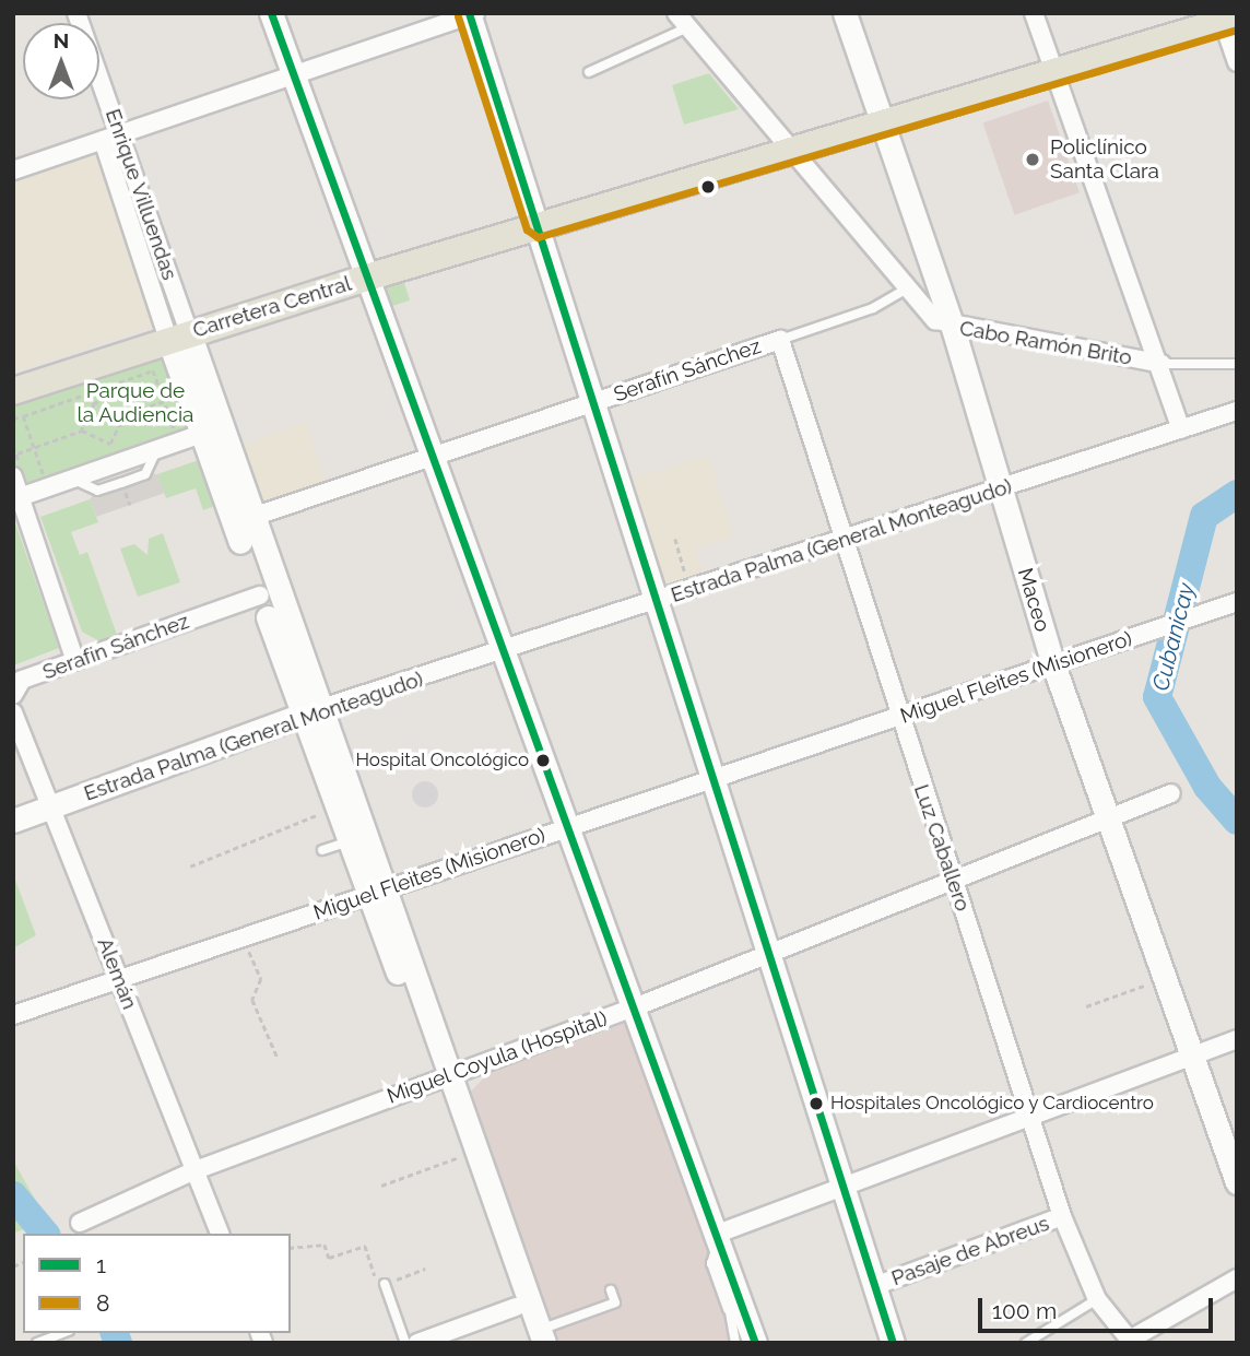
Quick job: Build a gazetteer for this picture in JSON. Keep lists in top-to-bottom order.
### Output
{
  "streets": {
    "main road": ["Carretera Central", "Estrada Palma (General Monteagudo)", "Maceo"],
    "street": [
      "Enrique Villuendas",
      "Cabo Ramón Brito",
      "Serafín Sánchez",
      "Miguel Fleites (Misionero)",
      "Luz Caballero",
      "Alemán",
      "Miguel Coyula (Hospital)",
      "Pasaje de Abreus"
    ]
  },
  "crossings": [
    ["Enrique Villuendas", "Carretera Central"],
    ["Carretera Central", "Cabo Ramón Brito"],
    ["Carretera Central", "Maceo"],
    ["Cabo Ramón Brito", "Serafín Sánchez"],
    ["Cabo Ramón Brito", "Maceo"],
    ["Serafín Sánchez", "Luz Caballero"],
    ["Estrada Palma (General Monteagudo)", "Maceo"],
    ["Estrada Palma (General Monteagudo)", "Luz Caballero"],
    ["Estrada Palma (General Monteagudo)", "Alemán"],
    ["Maceo", "Miguel Fleites (Misionero)"],
    ["Maceo", "Miguel Coyula (Hospital)"],
    ["Miguel Fleites (Misionero)", "Luz Caballero"],
    ["Miguel Fleites (Misionero)", "Alemán"],
    ["Luz Caballero", "Miguel Coyula (Hospital)"],
    ["Luz Caballero", "Pasaje de Abreus"],
    ["Alemán", "Miguel Coyula (Hospital)"]
  ],
  "water": ["Cubanicay"],
  "parks": ["Parque de la Audiencia"],
  "places": ["Policlínico Santa Clara", "Hospital Oncológico", "Hospitales Oncológico y Cardiocentro"],
  "lines": ["transit line 1", "transit line 8"],
  "legend": ["1", "8"],
  "scale_bar": "100 m",
  "north": "top"
}
